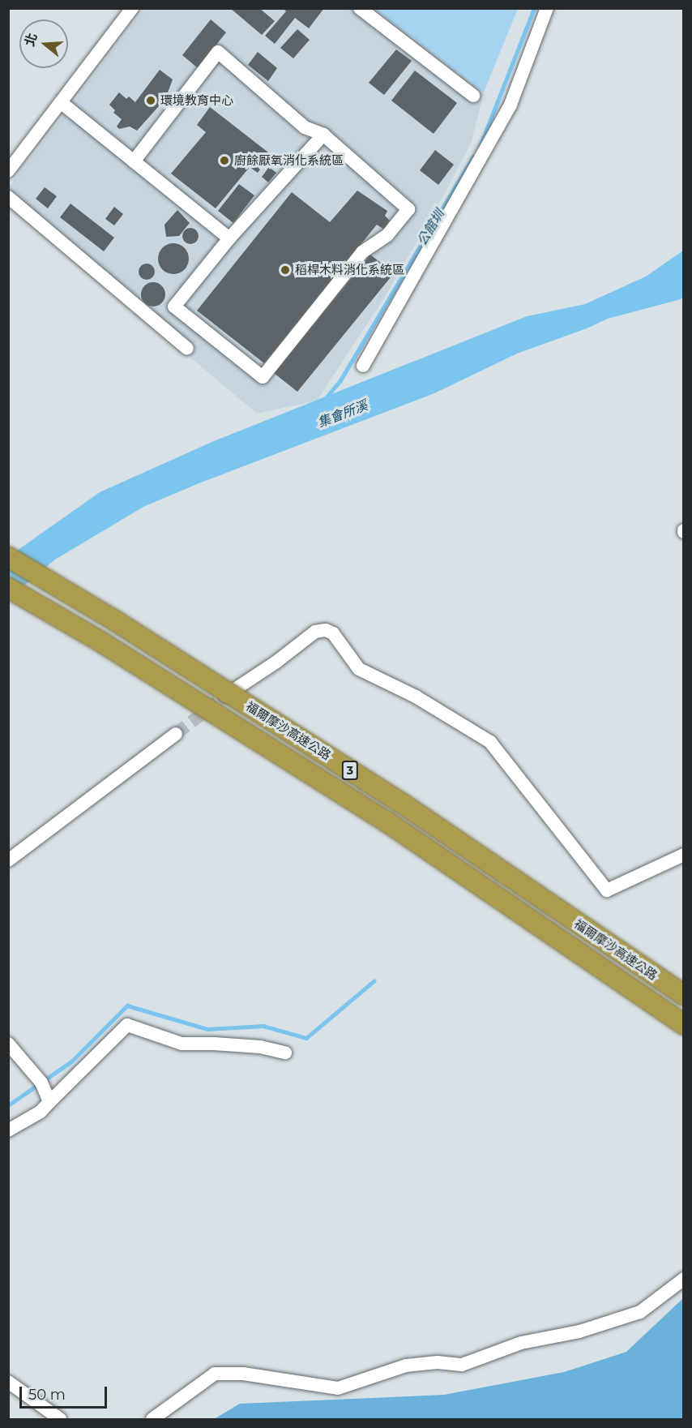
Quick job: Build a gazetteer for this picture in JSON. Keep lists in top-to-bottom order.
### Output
{
  "streets": {
    "highway": ["福爾摩沙高速公路", "3"]
  },
  "water": ["公館圳", "集會所溪"],
  "places": ["環境教育中心", "廚餘厭氧消化系統區", "稻桿木料消化系統區"],
  "scale_bar": "50 m",
  "north": "left"
}
